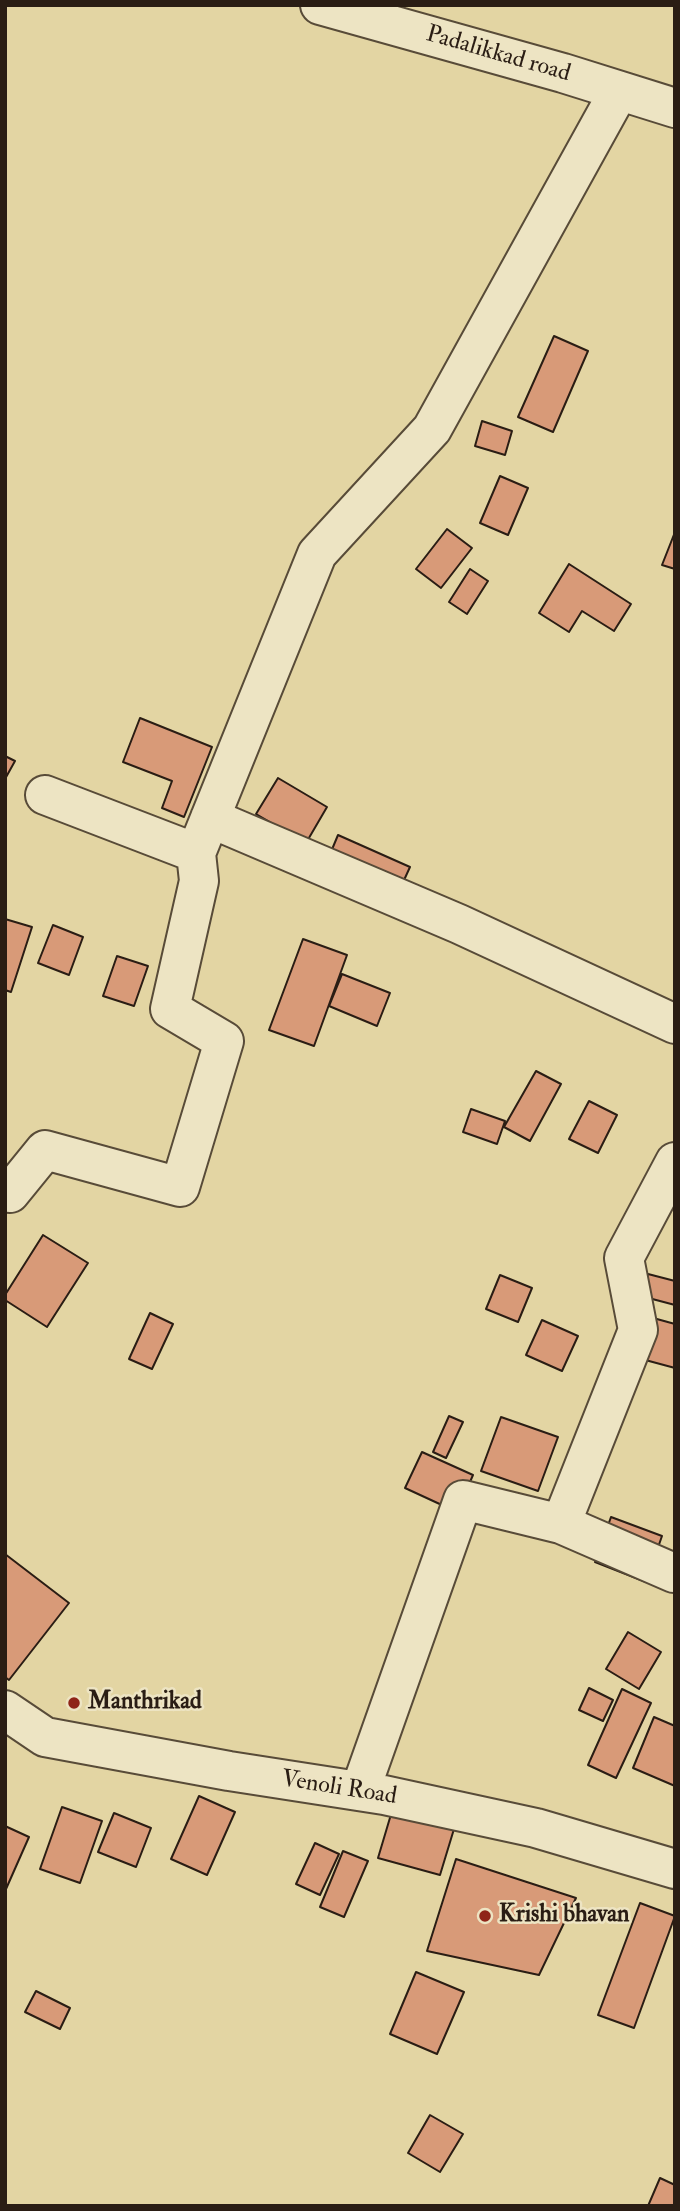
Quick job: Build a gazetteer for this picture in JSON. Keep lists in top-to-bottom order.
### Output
{
  "streets": {
    "street": ["Padalikkad road", "Venoli Road"]
  },
  "places": ["Manthrikad", "Krishi bhavan"]
}
